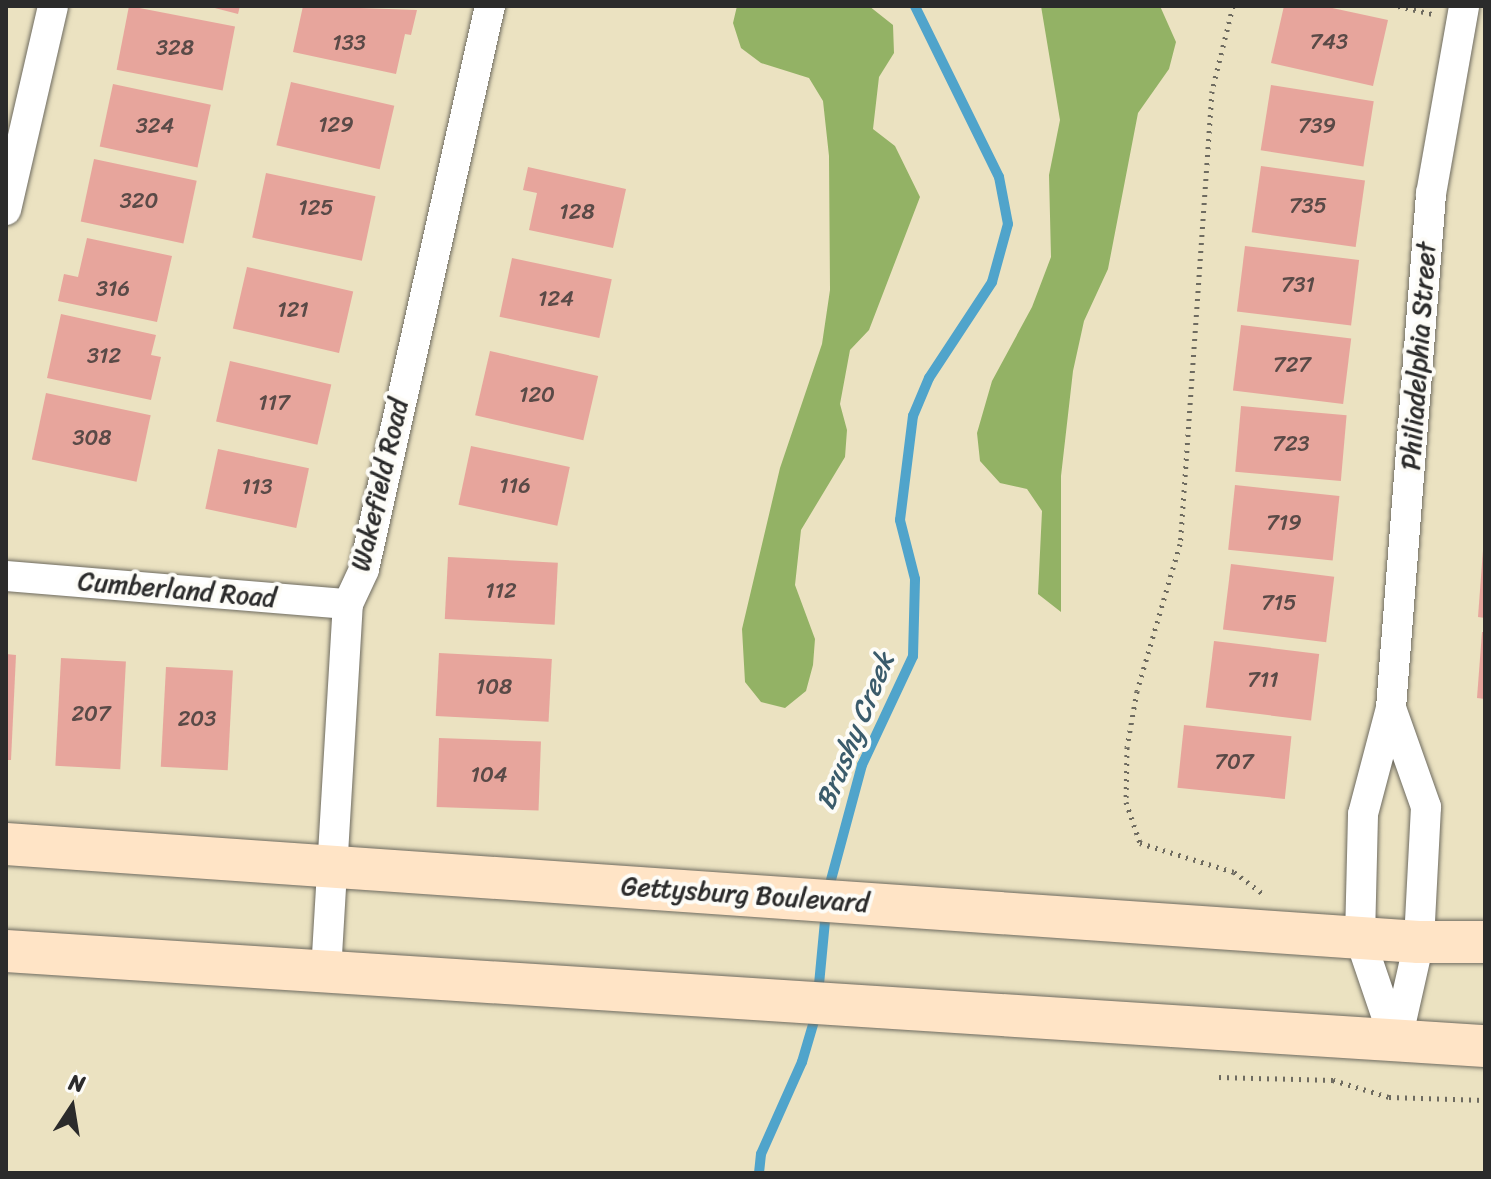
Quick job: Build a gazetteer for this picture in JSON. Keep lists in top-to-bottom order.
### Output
{
  "streets": {
    "street": [
      "Philiadelphia Street",
      "Wakefield Road",
      "Cumberland Road",
      "Gettysburg Boulevard"
    ]
  },
  "crossings": [
    ["Philiadelphia Street", "Gettysburg Boulevard"],
    ["Wakefield Road", "Cumberland Road"],
    ["Wakefield Road", "Gettysburg Boulevard"]
  ],
  "water": ["Brushy Creek"],
  "house_numbers": [
    "743",
    "133",
    "328",
    "129",
    "324",
    "739",
    "320",
    "735",
    "125",
    "128",
    "731",
    "316",
    "124",
    "121",
    "312",
    "727",
    "120",
    "117",
    "308",
    "723",
    "116",
    "113",
    "719",
    "112",
    "715",
    "711",
    "108",
    "207",
    "203",
    "707",
    "104"
  ],
  "north": "top"
}
